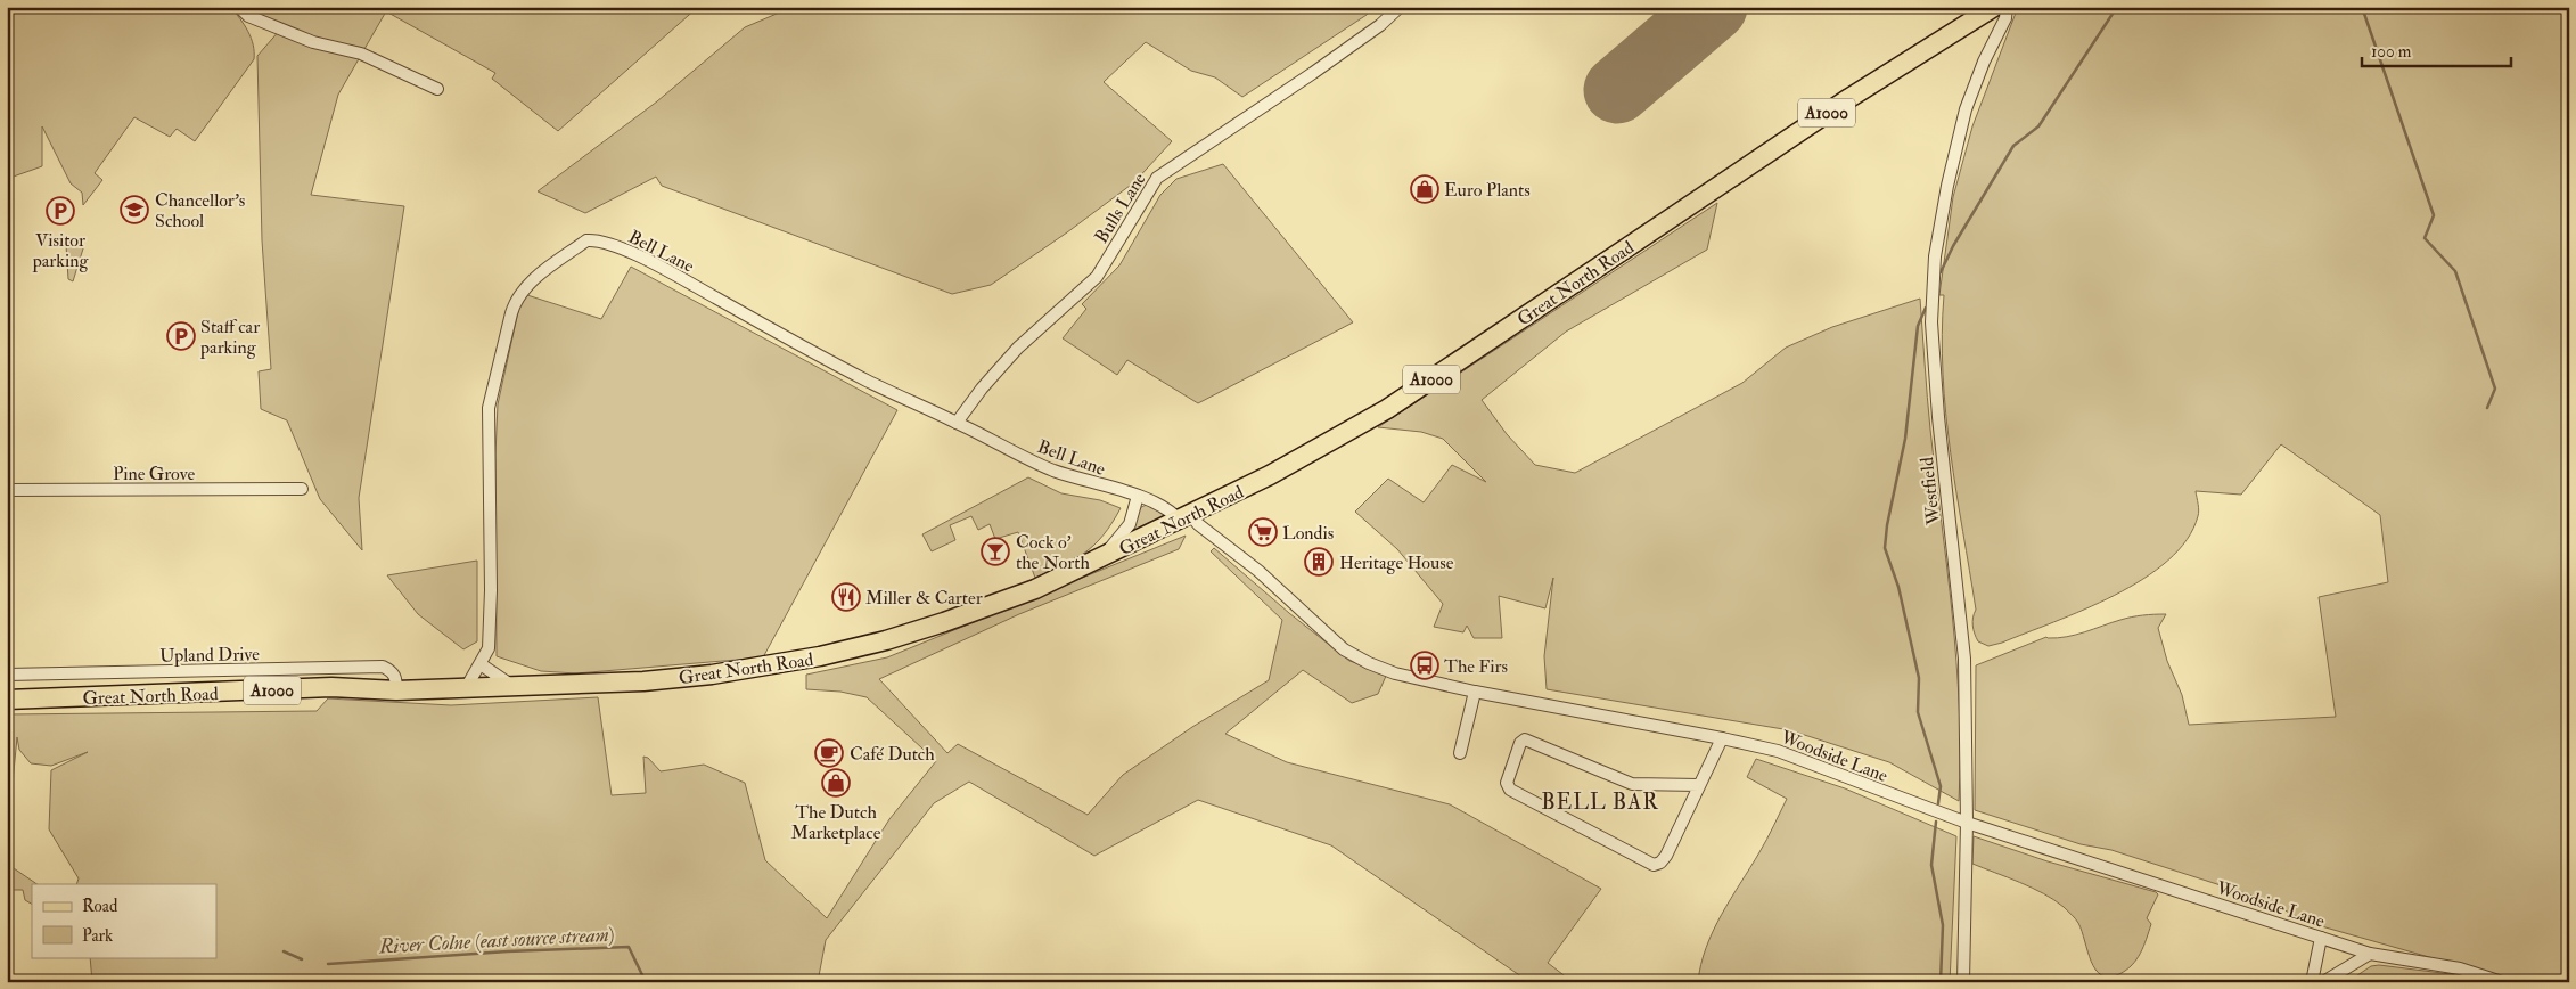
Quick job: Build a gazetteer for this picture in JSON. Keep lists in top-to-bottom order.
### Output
{
  "streets": {
    "main road": ["A1000", "Great North Road"],
    "street": [
      "Bulls Lane",
      "Bell Lane",
      "Pine Grove",
      "Westfield",
      "Upland Drive",
      "Woodside Lane"
    ]
  },
  "crossings": [
    ["Bulls Lane", "Bell Lane"],
    ["Bell Lane", "Great North Road"],
    ["Bell Lane", "Woodside Lane"],
    ["Great North Road", "Upland Drive"],
    ["Great North Road", "Woodside Lane"],
    ["Westfield", "Woodside Lane"]
  ],
  "districts": ["BELL BAR"],
  "water": ["River Colne (east source stream)"],
  "places": {
    "shop": ["Euro Plants", "The Dutch Marketplace"],
    "school or university": ["Chancellor's School"],
    "parking": ["Visitor parking", "Staff car parking"],
    "supermarket": ["Londis"],
    "bar": ["Cock o' the North"],
    "building": ["Heritage House"],
    "restaurant": ["Miller & Carter"],
    "bus stop": ["The Firs"],
    "cafe": ["Café Dutch"]
  },
  "legend": ["Road", "Park"],
  "scale_bar": "100 m"
}
